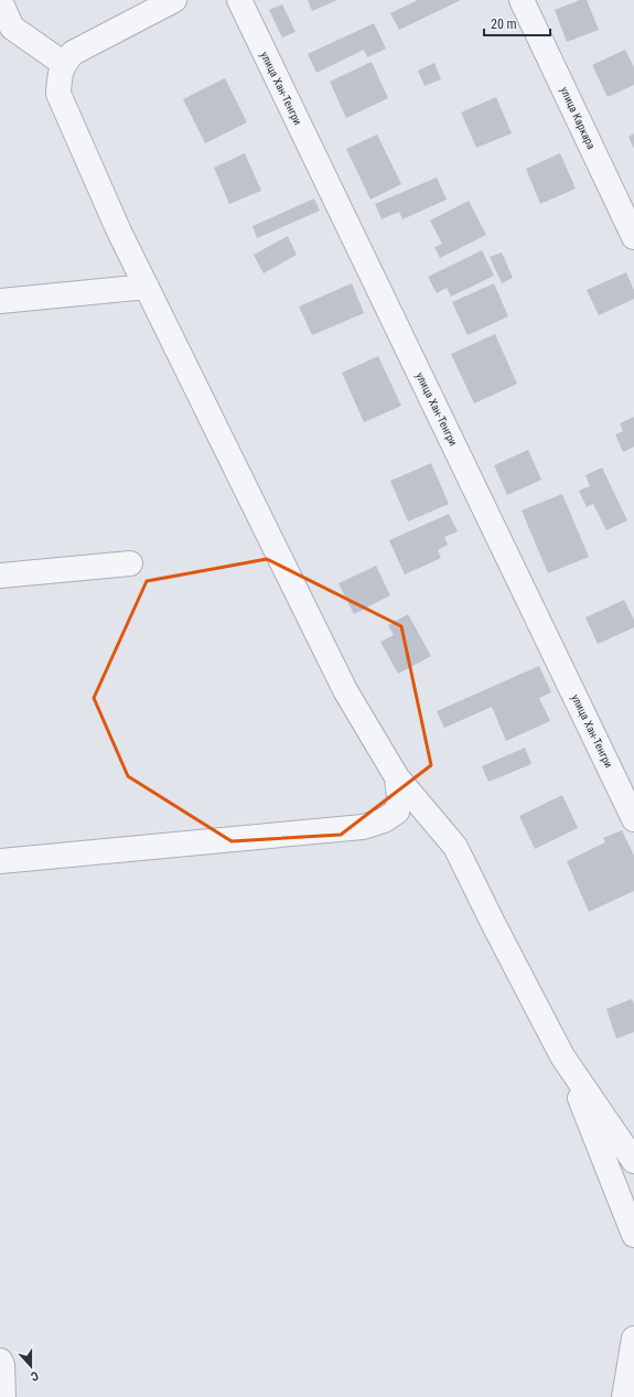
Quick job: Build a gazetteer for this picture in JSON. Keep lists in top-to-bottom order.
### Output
{
  "streets": {
    "street": ["улица Хан-Тенгри", "улица Каркара"]
  },
  "scale_bar": "20 m",
  "north": "bottom"
}
